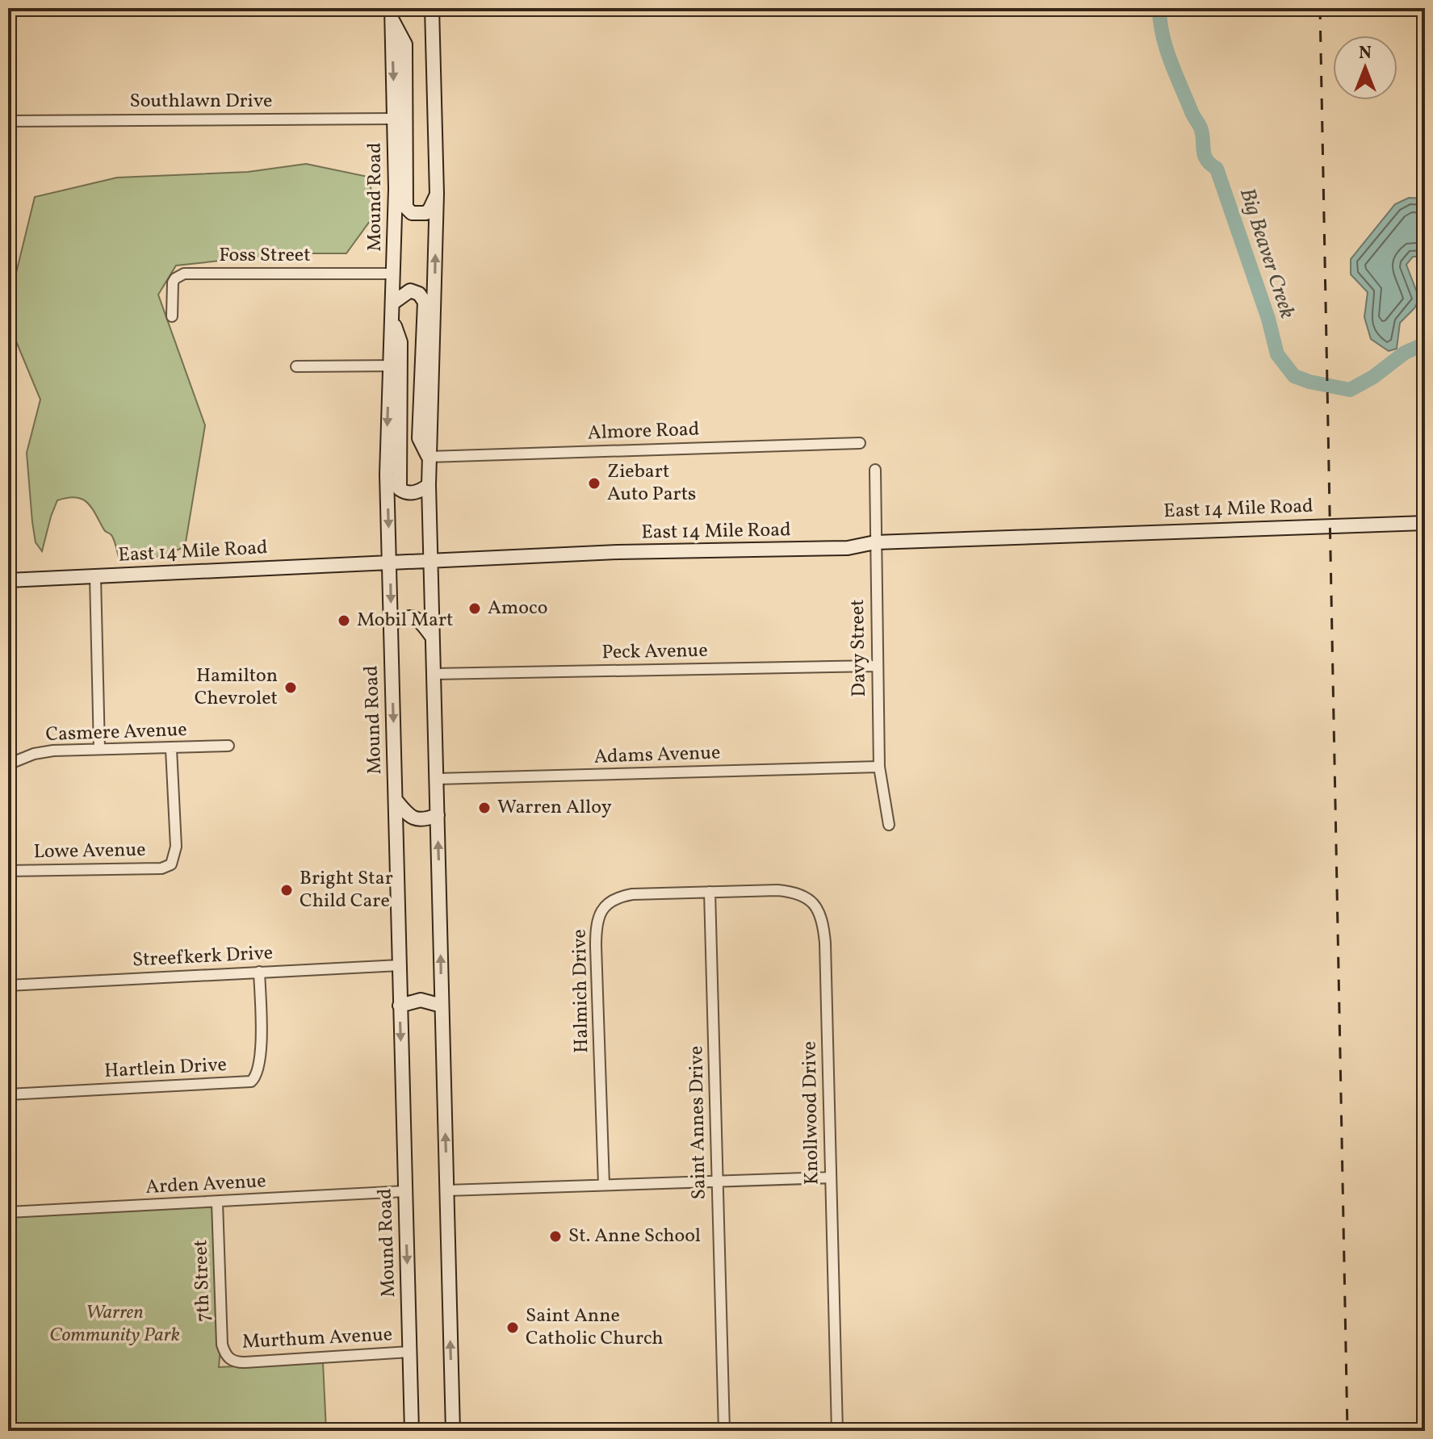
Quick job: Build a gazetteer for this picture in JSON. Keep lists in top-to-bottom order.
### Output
{
  "streets": {
    "main road": ["Mound Road", "East 14 Mile Road"],
    "street": [
      "Southlawn Drive",
      "Foss Street",
      "Almore Road",
      "Davy Street",
      "Peck Avenue",
      "Casmere Avenue",
      "Adams Avenue",
      "Lowe Avenue",
      "Streefkerk Drive",
      "Halmich Drive",
      "Hartlein Drive",
      "Knollwood Drive",
      "Saint Annes Drive",
      "Arden Avenue",
      "7th Street",
      "Murthum Avenue"
    ]
  },
  "crossings": [
    ["Southlawn Drive", "Mound Road"],
    ["Mound Road", "Foss Street"],
    ["Mound Road", "East 14 Mile Road"],
    ["Mound Road", "Streefkerk Drive"],
    ["Mound Road", "Arden Avenue"],
    ["Mound Road", "Murthum Avenue"],
    ["East 14 Mile Road", "Davy Street"],
    ["Davy Street", "Peck Avenue"],
    ["Davy Street", "Adams Avenue"],
    ["Casmere Avenue", "Lowe Avenue"],
    ["Streefkerk Drive", "Hartlein Drive"],
    ["Halmich Drive", "Knollwood Drive"],
    ["Halmich Drive", "Saint Annes Drive"],
    ["Knollwood Drive", "Saint Annes Drive"],
    ["Arden Avenue", "7th Street"],
    ["7th Street", "Murthum Avenue"]
  ],
  "water": ["Big Beaver Creek"],
  "parks": ["Warren Community Park"],
  "places": [
    "Ziebart Auto Parts",
    "Amoco",
    "Mobil Mart",
    "Hamilton Chevrolet",
    "Warren Alloy",
    "Bright Star Child Care",
    "St. Anne School",
    "Saint Anne Catholic Church"
  ],
  "north": "top"
}
